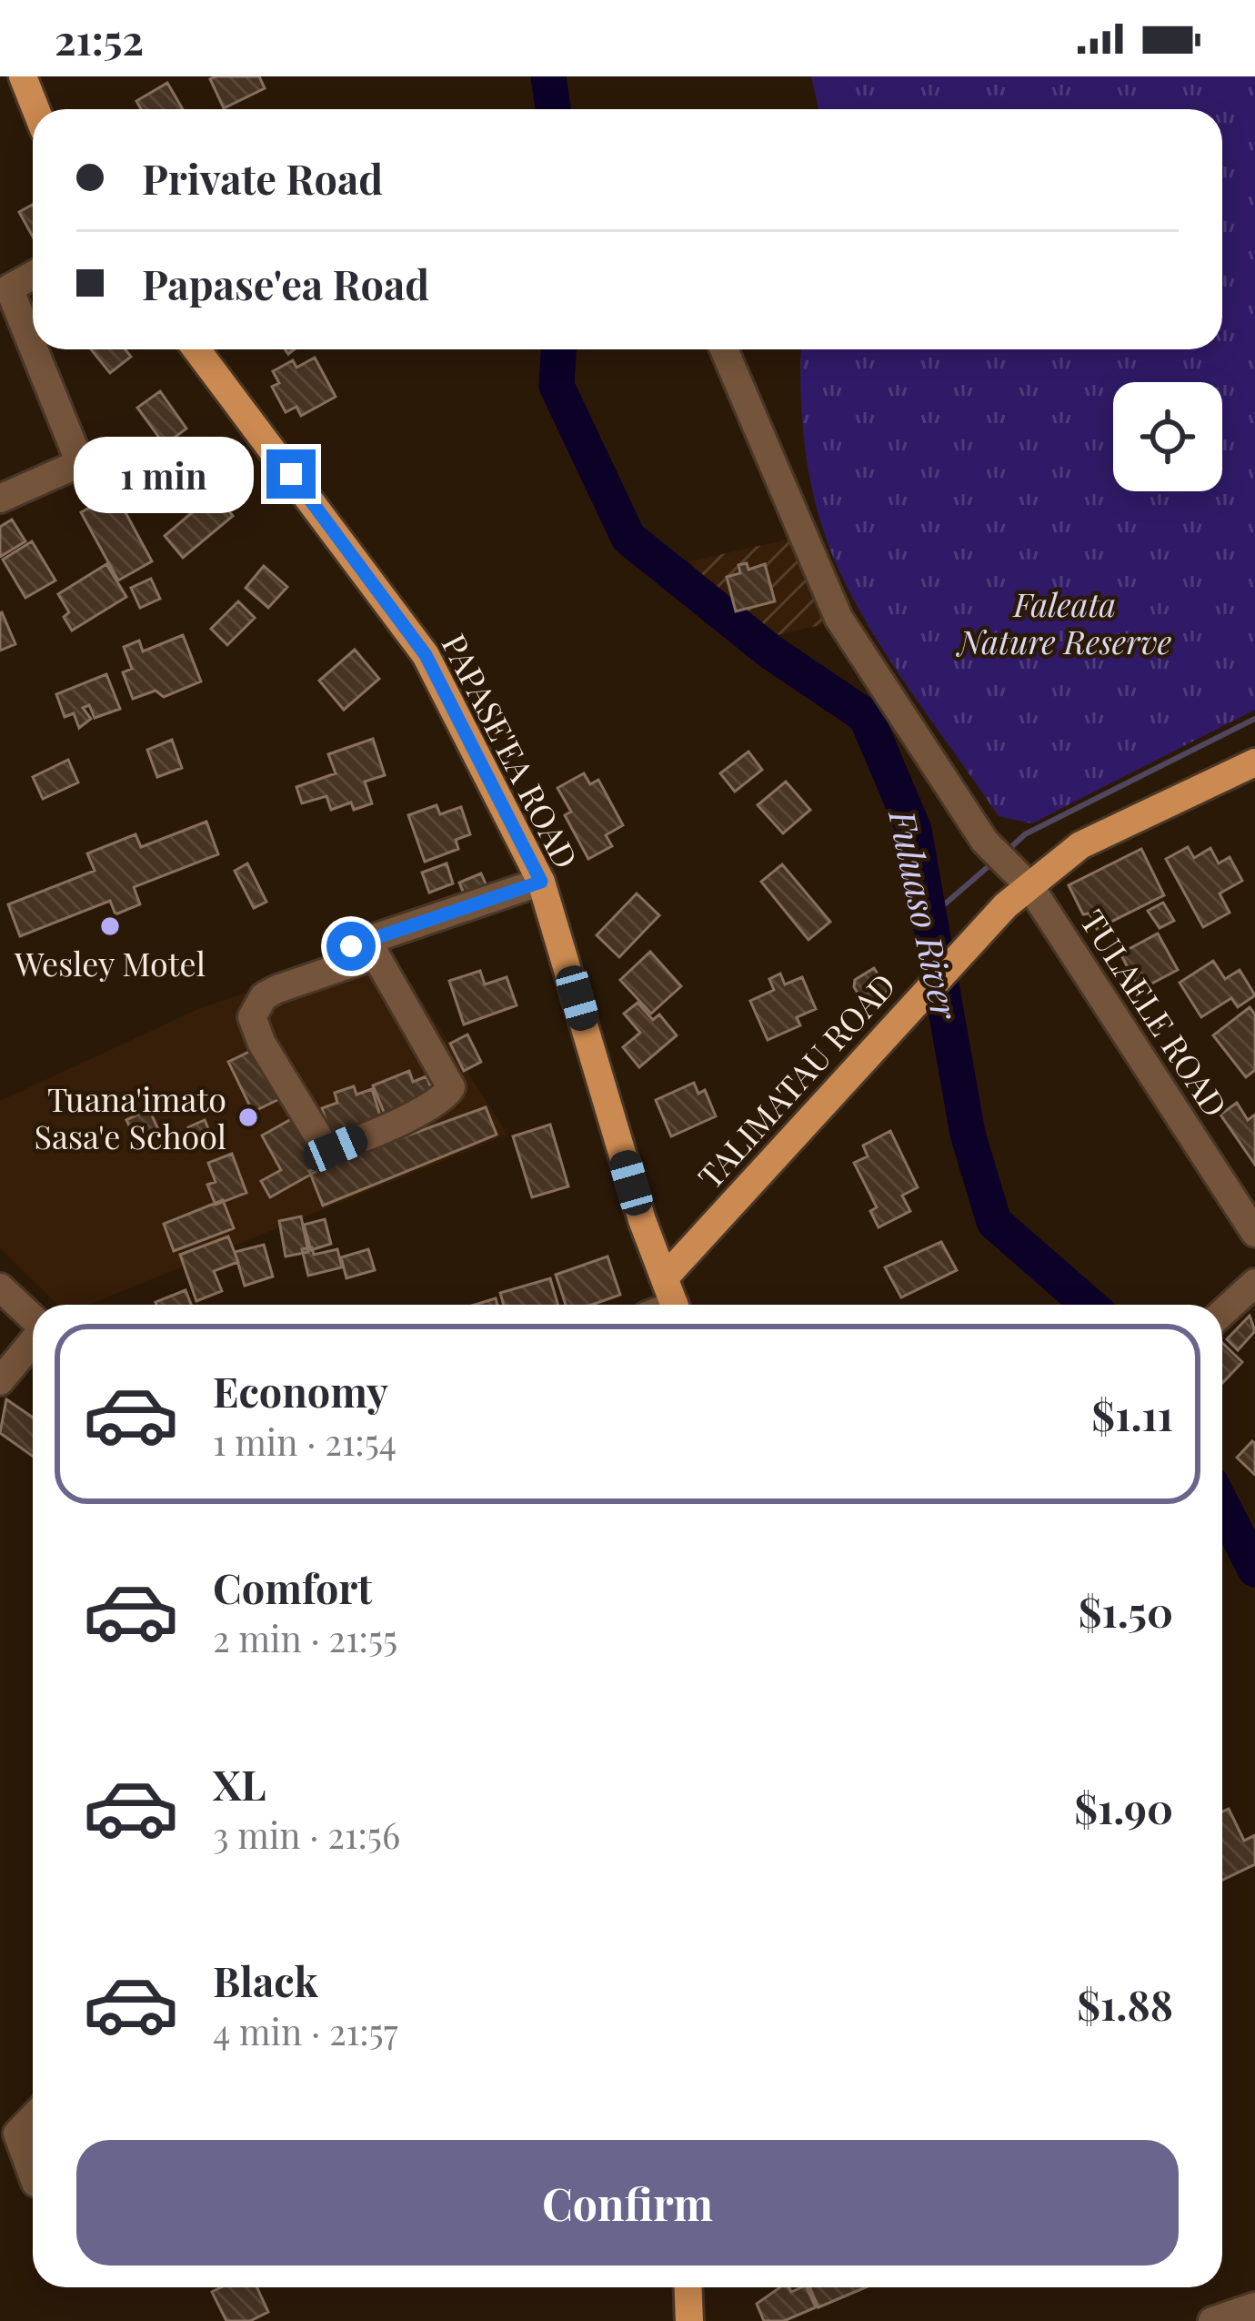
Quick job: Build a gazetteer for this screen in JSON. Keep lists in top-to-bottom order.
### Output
{
  "streets": {
    "main road": ["PAPASE'EA ROAD", "TALIMATAU ROAD"],
    "street": ["TULAELE ROAD"]
  },
  "crossings": [
    ["PAPASE'EA ROAD", "TALIMATAU ROAD"],
    ["TULAELE ROAD", "TALIMATAU ROAD"]
  ],
  "water": ["Fuluaso River"],
  "parks": ["Faleata Nature Reserve"],
  "places": ["Wesley Motel", "Tuana'imato Sasa'e School"],
  "page": {
    "status": "21:52",
    "banner": ["Private Road", "Papase'ea Road"],
    "bubble": "1 min",
    "list": [
      {
        "name": "Economy",
        "note": "1 min · 21:54",
        "value": "$1.11"
      },
      {
        "name": "Comfort",
        "note": "2 min · 21:55",
        "value": "$1.50"
      },
      {
        "name": "XL",
        "note": "3 min · 21:56",
        "value": "$1.90"
      },
      {
        "name": "Black",
        "note": "4 min · 21:57",
        "value": "$1.88"
      }
    ],
    "buttons": "Confirm"
  }
}
